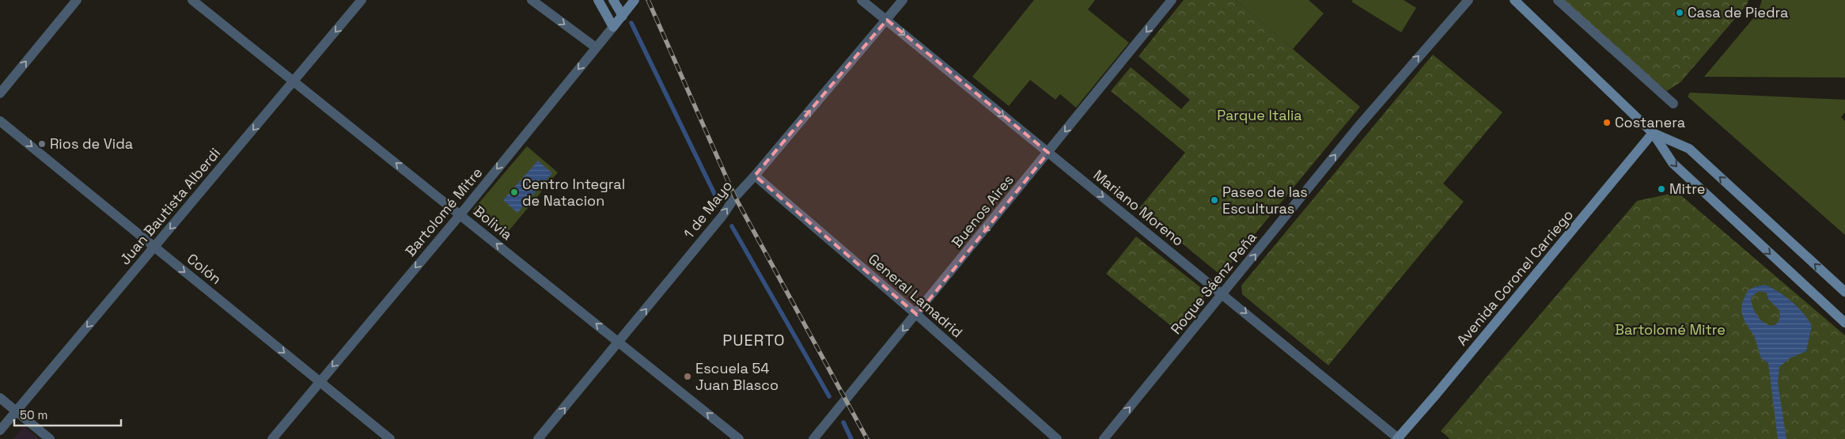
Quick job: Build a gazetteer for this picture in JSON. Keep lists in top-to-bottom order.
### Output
{
  "streets": {
    "street": [
      "Juan Bautista Alberdi",
      "Mariano Moreno",
      "1 de Mayo",
      "Buenos Aires",
      "Bartolomé Mitre",
      "Bolivia",
      "Colón",
      "Avenida Coronel Carriego",
      "Roque Sáenz Peña",
      "General Lamadrid"
    ]
  },
  "crossings": [
    ["Juan Bautista Alberdi", "Bolivia"],
    ["Juan Bautista Alberdi", "Colón"],
    ["Mariano Moreno", "1 de Mayo"],
    ["Mariano Moreno", "Buenos Aires"],
    ["Mariano Moreno", "Avenida Coronel Carriego"],
    ["Mariano Moreno", "Roque Sáenz Peña"],
    ["1 de Mayo", "Bolivia"],
    ["1 de Mayo", "General Lamadrid"],
    ["Buenos Aires", "General Lamadrid"],
    ["Bartolomé Mitre", "Bolivia"],
    ["Bartolomé Mitre", "Colón"]
  ],
  "one_way": [
    "Juan Bautista Alberdi",
    "Mariano Moreno",
    "1 de Mayo",
    "Buenos Aires",
    "Bartolomé Mitre",
    "Bolivia",
    "Colón",
    "Roque Sáenz Peña"
  ],
  "districts": ["PUERTO"],
  "parks": ["Parque Italia", "Bartolomé Mitre"],
  "places": [
    "Casa de Piedra",
    "Costanera",
    "Rios de Vida",
    "Mitre",
    "Centro Integral de Natacion",
    "Paseo de las Esculturas",
    "Escuela 54 Juan Blasco"
  ],
  "scale_bar": "50 m"
}
